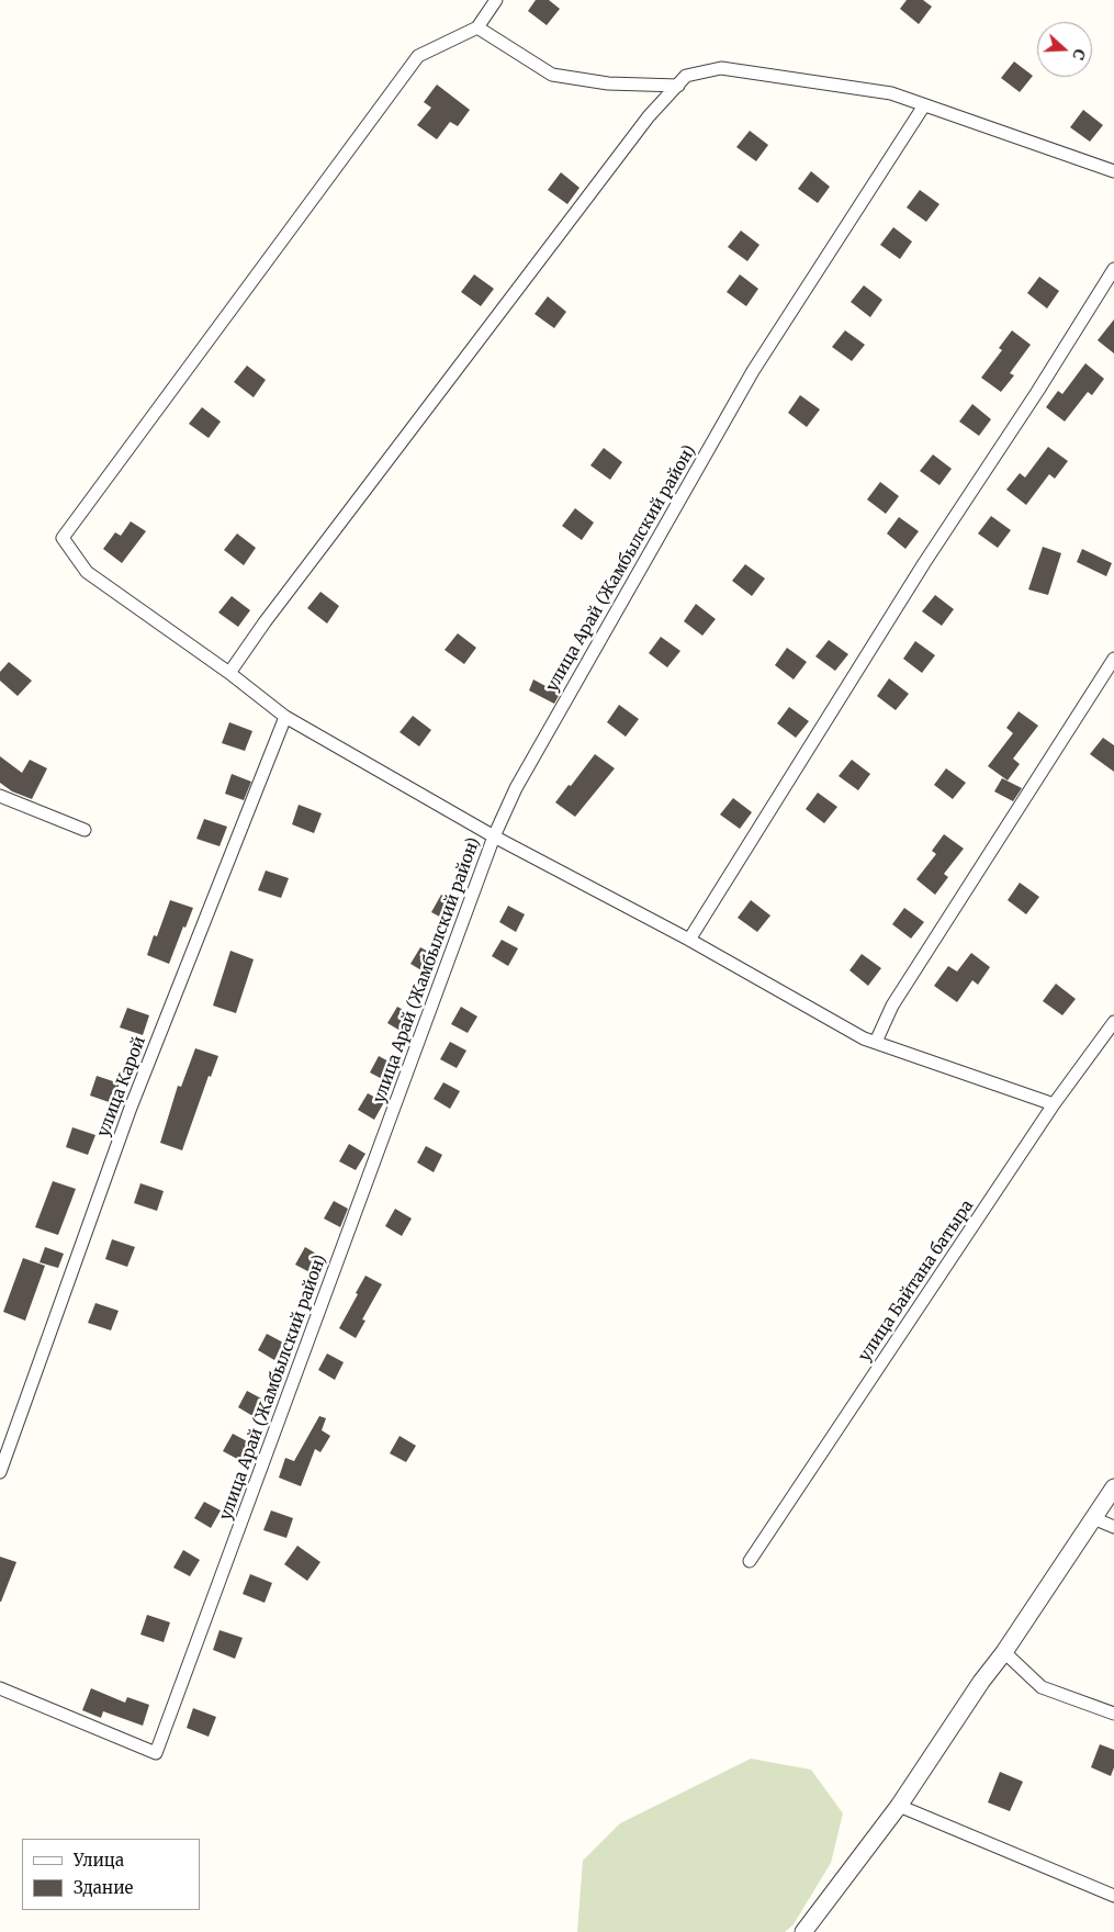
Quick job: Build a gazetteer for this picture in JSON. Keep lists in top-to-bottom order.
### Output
{
  "streets": {
    "street": ["улица Арай (Жамбылский район)", "улица Карой", "улица Байтана батыра"]
  },
  "legend": ["Улица", "Здание"],
  "north": "right"
}
